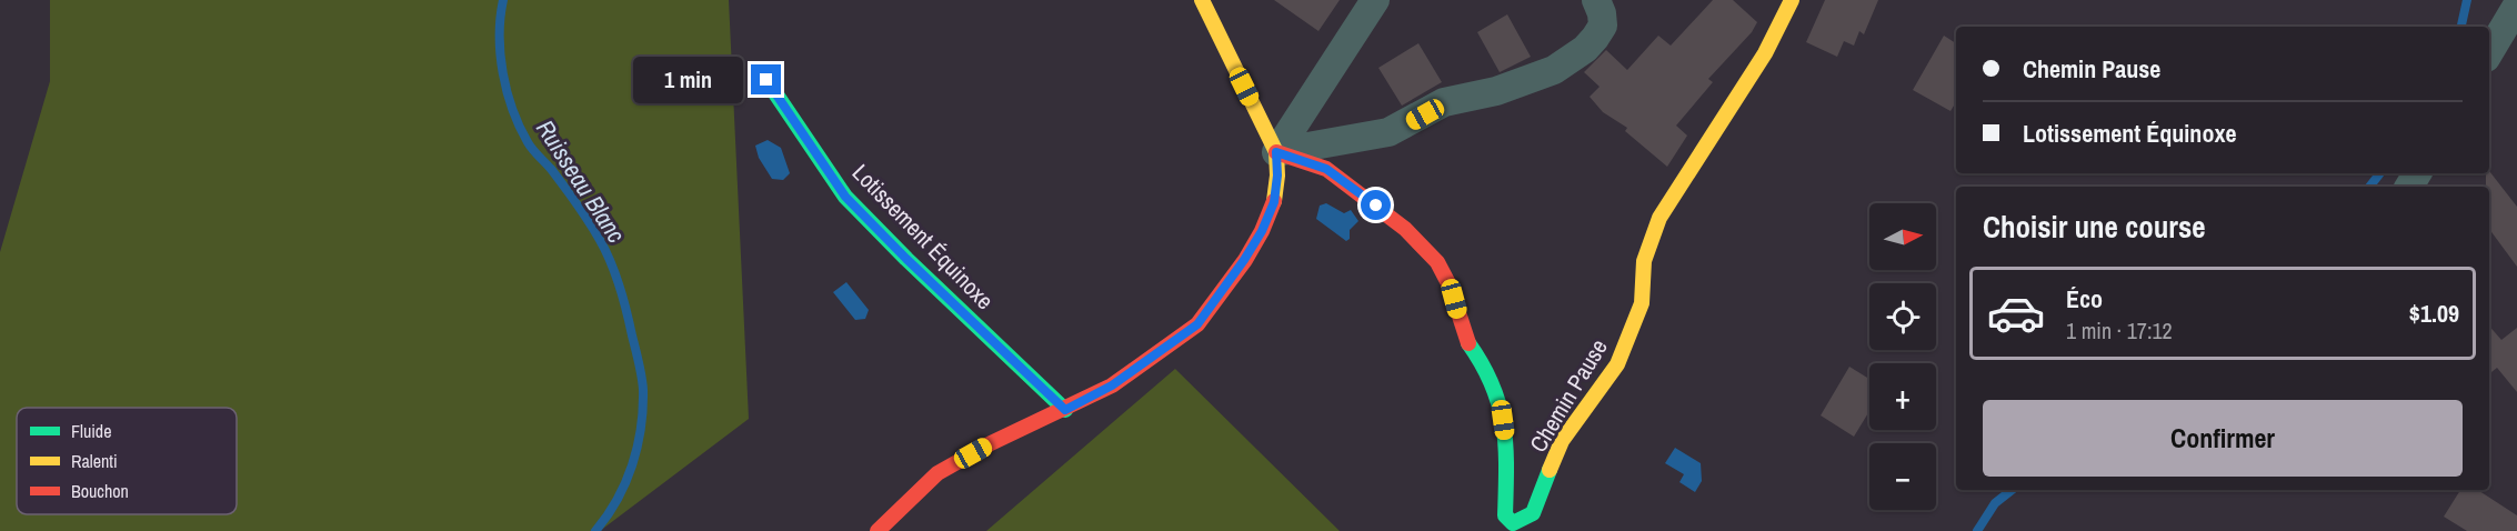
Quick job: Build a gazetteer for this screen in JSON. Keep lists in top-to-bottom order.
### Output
{
  "streets": {
    "street": ["Lotissement Équinoxe", "Chemin Pause"]
  },
  "water": ["Ruisseau Blanc"],
  "legend": ["Fluide", "Ralenti", "Bouchon"],
  "north": "right",
  "page": {
    "banner": ["Chemin Pause", "Lotissement Équinoxe"],
    "bubble": "1 min",
    "heading": "Choisir une course",
    "map_buttons": ["+", "−"],
    "list": [
      {
        "name": "Éco",
        "note": "1 min · 17:12",
        "value": "$1.09"
      }
    ],
    "buttons": "Confirmer"
  }
}
